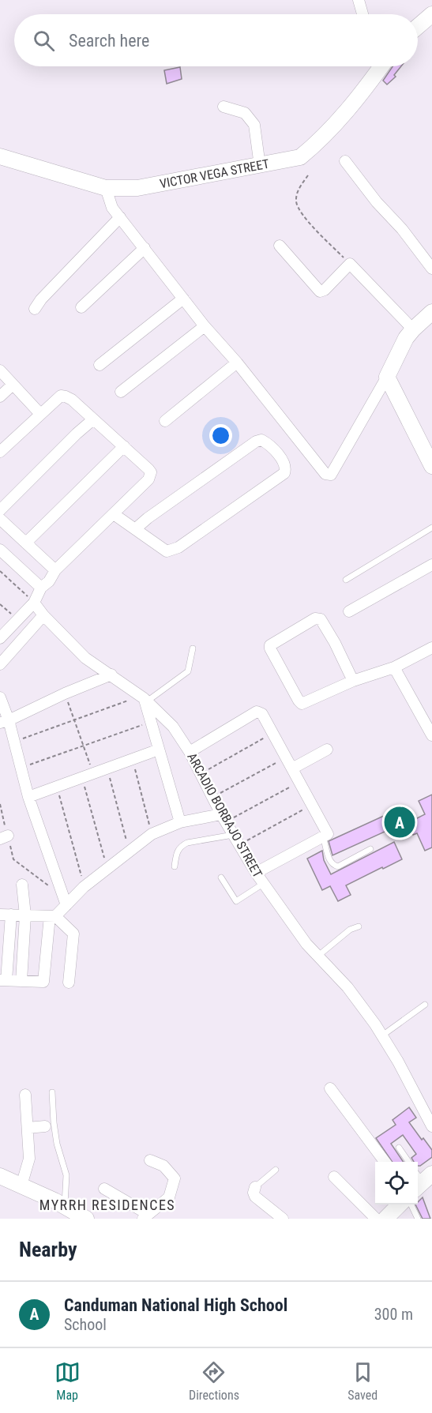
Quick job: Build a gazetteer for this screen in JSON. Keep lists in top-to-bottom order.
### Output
{
  "streets": {
    "street": ["VICTOR VEGA STREET", "ARCADIO BORBAJO STREET"]
  },
  "districts": ["MYRRH RESIDENCES"],
  "page": {
    "search": "Search here",
    "pins": "A",
    "heading": "Nearby",
    "list": [
      {
        "mark": "A",
        "name": "Canduman National High School",
        "note": "School",
        "value": "300 m"
      }
    ],
    "nav": ["Map", "Directions", "Saved"]
  }
}
